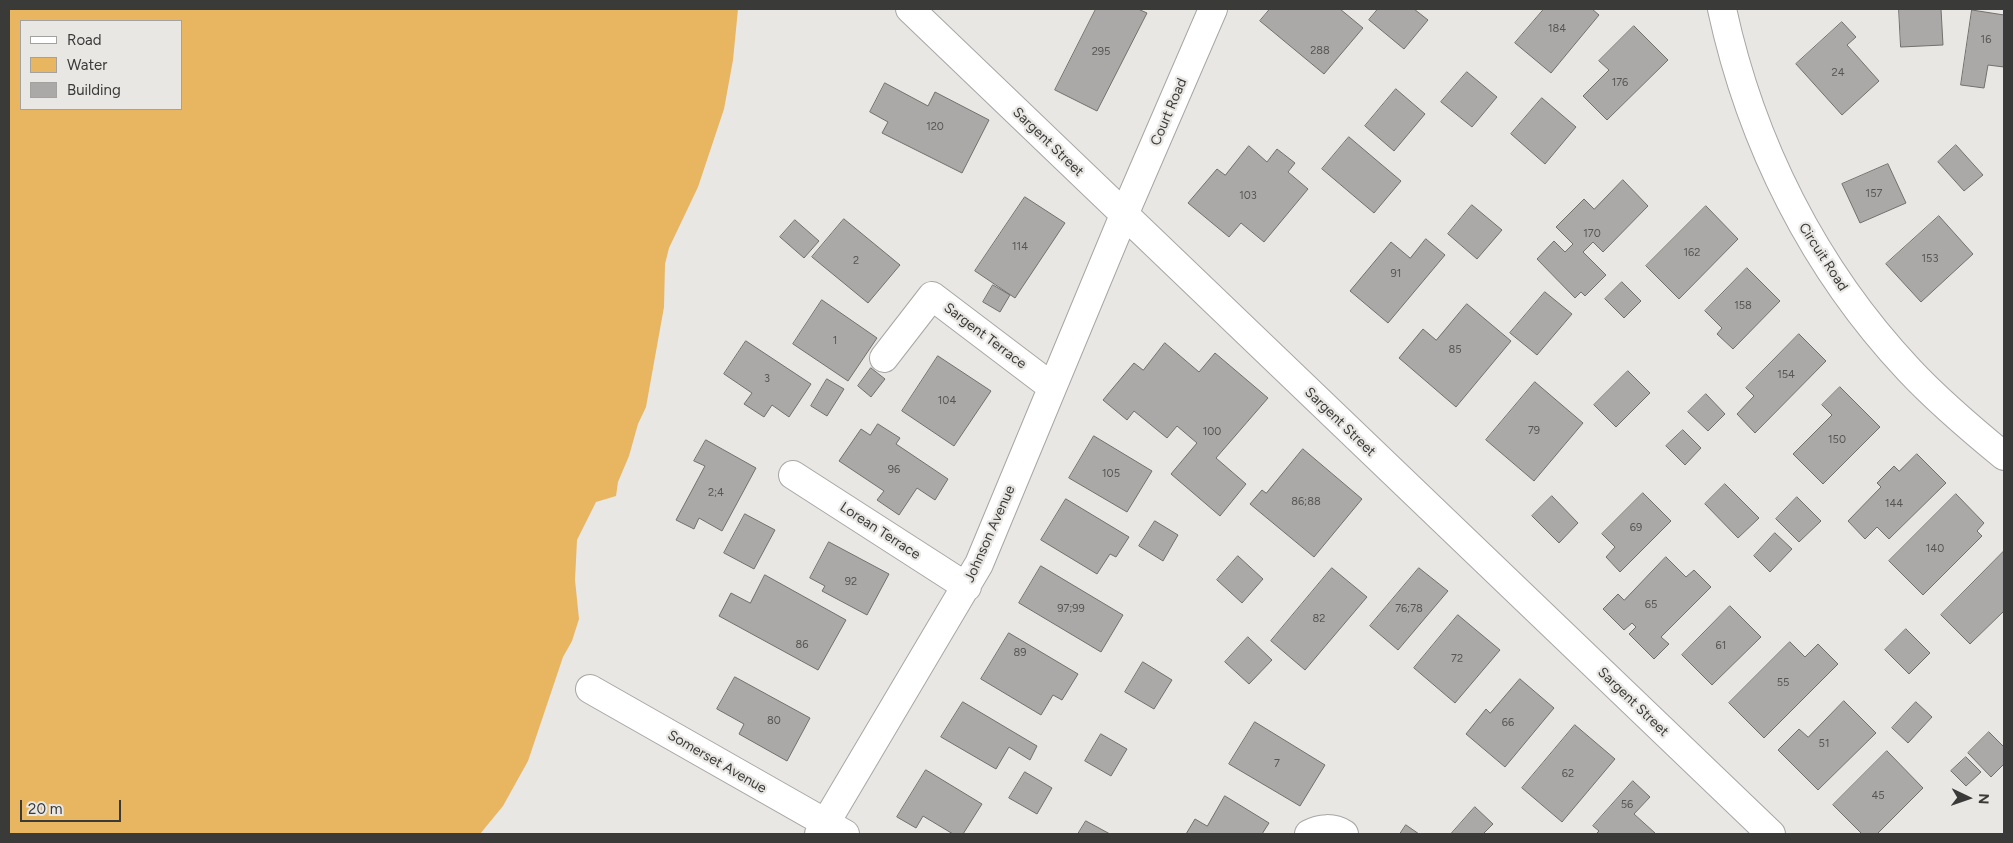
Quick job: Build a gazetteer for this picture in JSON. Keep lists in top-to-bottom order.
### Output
{
  "streets": {
    "street": [
      "Court Road",
      "Sargent Street",
      "Circuit Road",
      "Sargent Terrace",
      "Lorean Terrace",
      "Johnson Avenue",
      "Somerset Avenue"
    ]
  },
  "crossings": [
    ["Court Road", "Sargent Street"],
    ["Court Road", "Johnson Avenue"],
    ["Sargent Street", "Johnson Avenue"],
    ["Sargent Terrace", "Johnson Avenue"],
    ["Lorean Terrace", "Johnson Avenue"],
    ["Johnson Avenue", "Somerset Avenue"]
  ],
  "house_numbers": [
    "184",
    "16",
    "288",
    "295",
    "24",
    "176",
    "120",
    "157",
    "103",
    "170",
    "114",
    "162",
    "153",
    "2",
    "91",
    "158",
    "1",
    "85",
    "154",
    "3",
    "104",
    "79",
    "100",
    "150",
    "96",
    "105",
    "2;4",
    "86;88",
    "144",
    "69",
    "140",
    "92",
    "65",
    "97;99",
    "76;78",
    "82",
    "86",
    "61",
    "89",
    "72",
    "55",
    "80",
    "66",
    "51",
    "7",
    "62",
    "45",
    "56"
  ],
  "legend": ["Road", "Water", "Building"],
  "scale_bar": "20 m",
  "north": "right"
}
